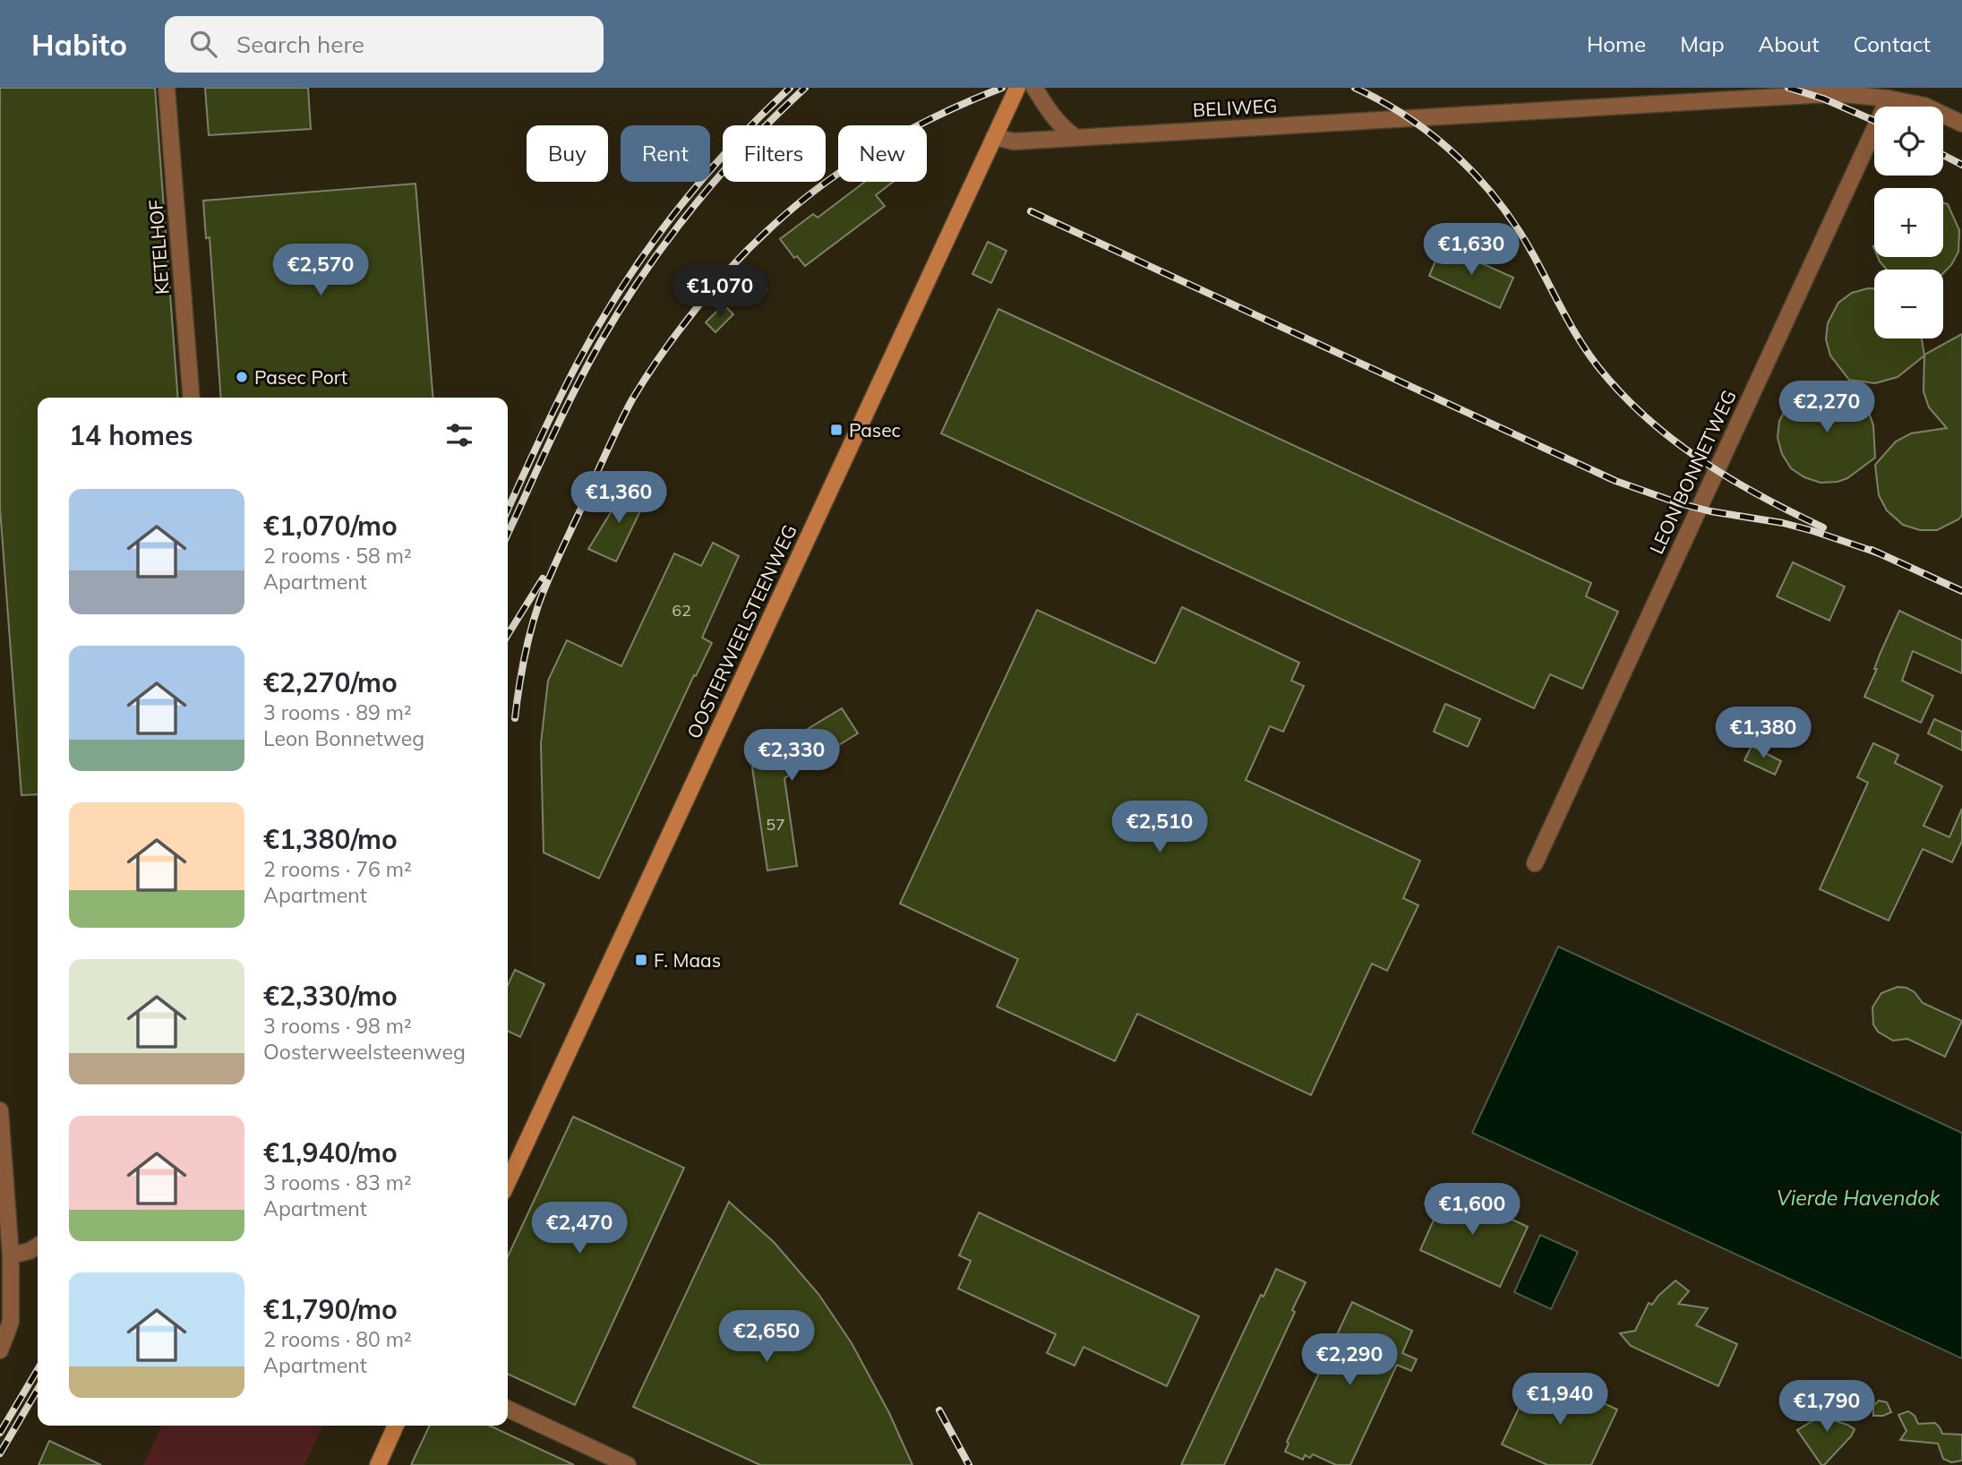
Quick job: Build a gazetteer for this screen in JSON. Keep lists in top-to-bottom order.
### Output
{
  "streets": {
    "main road": ["OOSTERWEELSTEENWEG"],
    "street": ["BELIWEG", "KETELHOF", "LEON BONNETWEG"]
  },
  "crossings": [
    ["BELIWEG", "LEON BONNETWEG"],
    ["BELIWEG", "OOSTERWEELSTEENWEG"]
  ],
  "water": ["Vierde Havendok"],
  "places": {
    "other": ["Pasec Port"],
    "transit": ["Pasec", "F. Maas"]
  },
  "house_numbers": ["62", "57"],
  "page": {
    "header": "Habito",
    "search": "Search here",
    "nav": [
      "Home",
      "Map",
      "About",
      "Contact"
    ],
    "map_buttons": ["+", "−"],
    "chip": [
      "Buy",
      "Rent",
      "Filters",
      "New"
    ],
    "price": [
      "€1,630",
      "€2,570",
      "€1,070",
      "€2,270",
      "€1,360",
      "€1,380",
      "€2,330",
      "€2,510",
      "€1,600",
      "€2,470",
      "€2,650",
      "€2,290",
      "€1,940",
      "€1,790"
    ],
    "heading": "14 homes",
    "list": [
      {
        "name": "€1,070/mo",
        "note": "2 rooms · 58 m² · Apartment"
      },
      {
        "name": "€2,270/mo",
        "note": "3 rooms · 89 m² · Leon Bonnetweg"
      },
      {
        "name": "€1,380/mo",
        "note": "2 rooms · 76 m² · Apartment"
      },
      {
        "name": "€2,330/mo",
        "note": "3 rooms · 98 m² · Oosterweelsteenweg"
      },
      {
        "name": "€1,940/mo",
        "note": "3 rooms · 83 m² · Apartment"
      },
      {
        "name": "€1,790/mo",
        "note": "2 rooms · 80 m² · Apartment"
      }
    ]
  }
}
